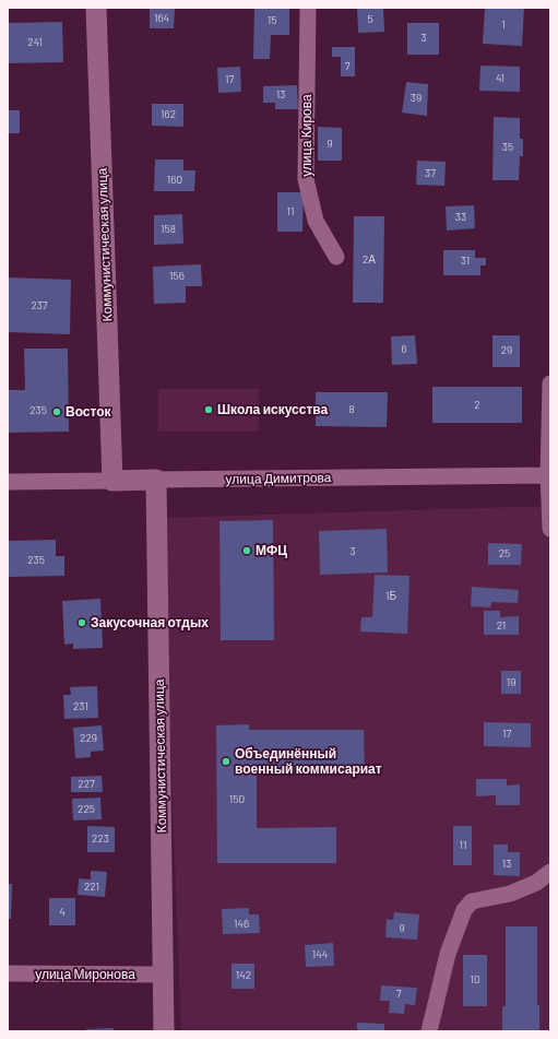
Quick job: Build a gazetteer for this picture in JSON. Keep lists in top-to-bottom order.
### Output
{
  "streets": {
    "street": [
      "улица Кирова",
      "Коммунистическая улица",
      "улица Димитрова",
      "улица Миронова"
    ]
  },
  "crossings": [
    ["Коммунистическая улица", "улица Димитрова"],
    ["Коммунистическая улица", "улица Миронова"]
  ],
  "places": [
    "Школа искусства",
    "Восток",
    "МФЦ",
    "Закусочная отдых",
    "Объединённый военный коммисариат"
  ],
  "house_numbers": [
    "164",
    "5",
    "15",
    "1",
    "3",
    "241",
    "7",
    "41",
    "17",
    "13",
    "39",
    "162",
    "9",
    "35",
    "37",
    "160",
    "11",
    "33",
    "158",
    "2А",
    "31",
    "156",
    "237",
    "6",
    "29",
    "2",
    "8",
    "235",
    "3",
    "25",
    "235",
    "1Б",
    "21",
    "19",
    "231",
    "17",
    "229",
    "227",
    "150",
    "225",
    "223",
    "11",
    "13",
    "221",
    "4",
    "146",
    "9",
    "144",
    "142",
    "10",
    "7"
  ]
}
